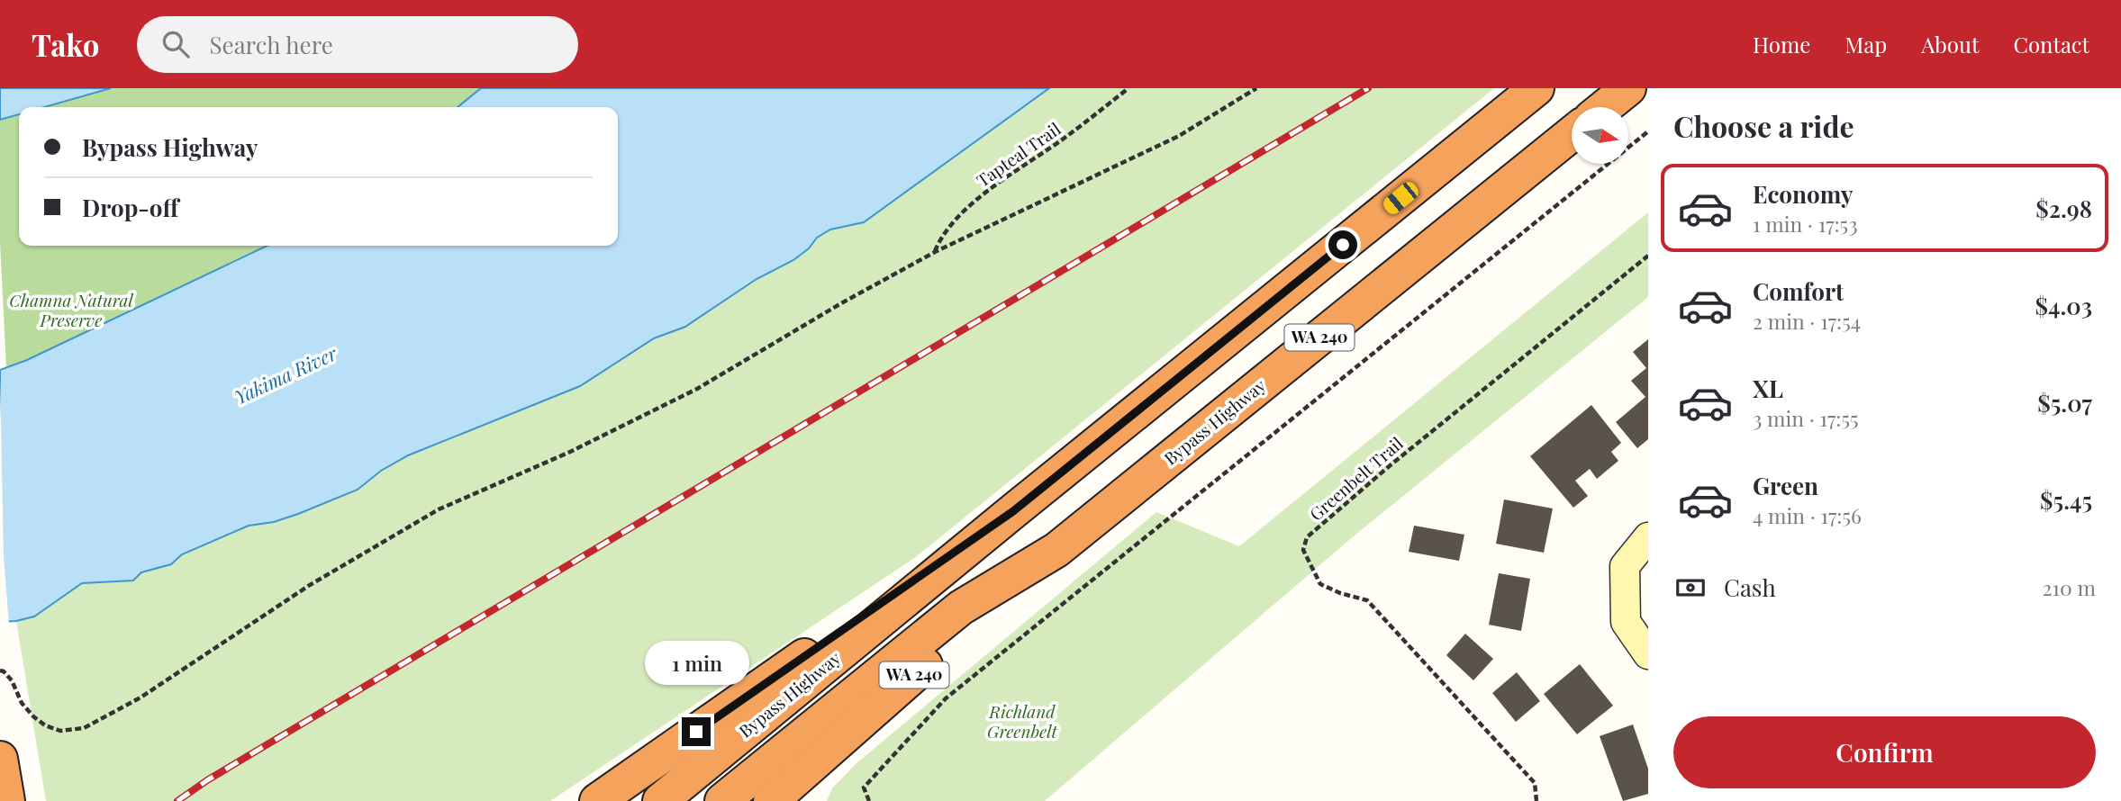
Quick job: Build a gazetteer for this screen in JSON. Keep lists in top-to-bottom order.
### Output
{
  "streets": {
    "highway": ["WA 240", "Bypass Highway"],
    "path": ["Tapteal Trail", "Greenbelt Trail"]
  },
  "crossings": [
    ["WA 240", "Bypass Highway"]
  ],
  "water": ["Yakima River"],
  "parks": ["Chamna Natural Preserve", "Richland Greenbelt"],
  "north": "right",
  "page": {
    "header": "Tako",
    "search": "Search here",
    "nav": [
      "Home",
      "Map",
      "About",
      "Contact"
    ],
    "heading": "Choose a ride",
    "banner": ["Bypass Highway", "Drop-off"],
    "list": [
      {
        "name": "Economy",
        "note": "1 min · 17:53",
        "value": "$2.98"
      },
      {
        "name": "Comfort",
        "note": "2 min · 17:54",
        "value": "$4.03"
      },
      {
        "name": "XL",
        "note": "3 min · 17:55",
        "value": "$5.07"
      },
      {
        "name": "Green",
        "note": "4 min · 17:56",
        "value": "$5.45"
      }
    ],
    "pay": ["Cash", "210 m"],
    "bubble": "1 min",
    "buttons": "Confirm"
  }
}
